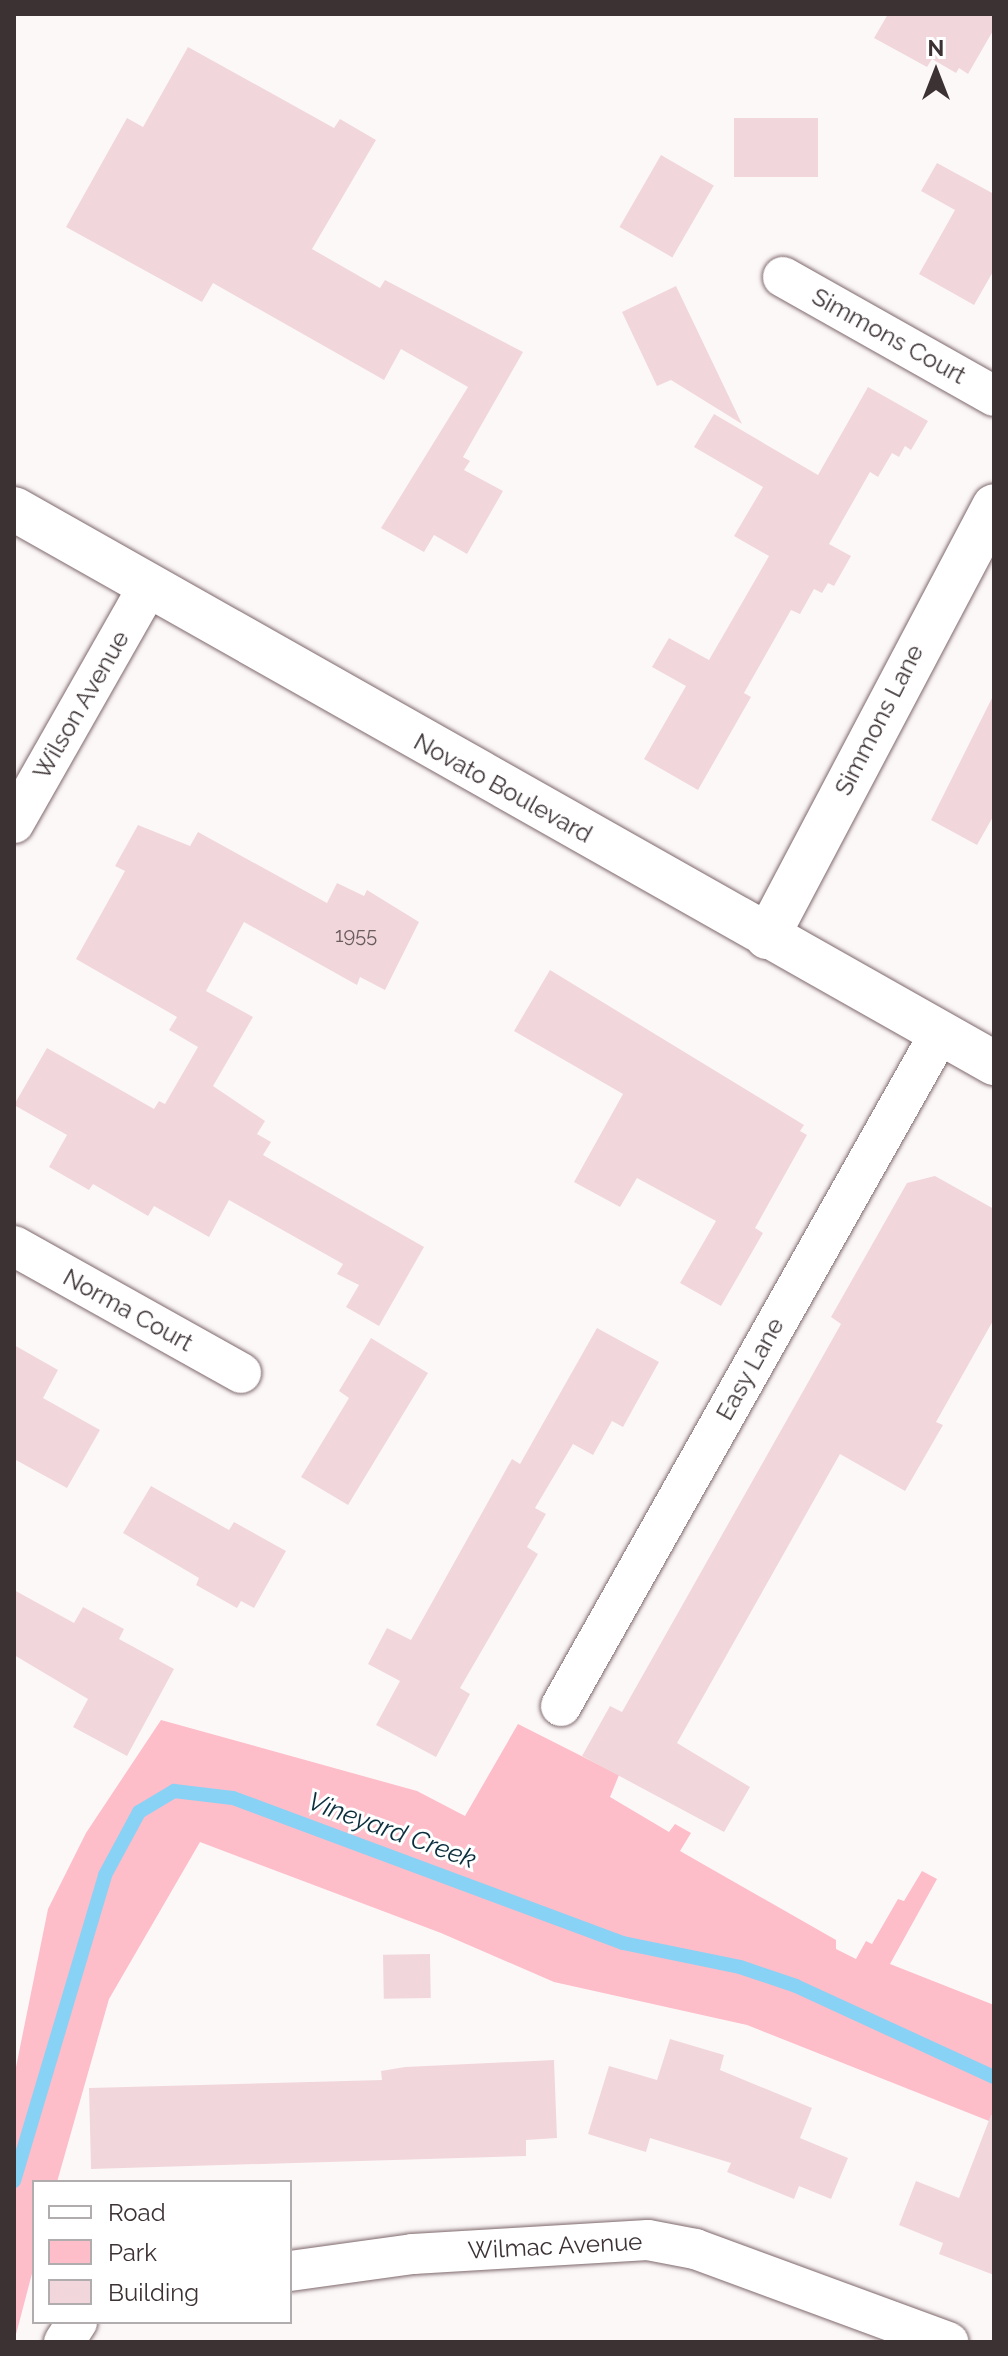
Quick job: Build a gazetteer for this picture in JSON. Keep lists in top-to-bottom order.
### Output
{
  "streets": {
    "main road": ["Simmons Lane", "Novato Boulevard"],
    "street": [
      "Simmons Court",
      "Wilson Avenue",
      "Norma Court",
      "Easy Lane",
      "Wilmac Avenue"
    ]
  },
  "crossings": [
    ["Wilson Avenue", "Novato Boulevard"],
    ["Simmons Lane", "Novato Boulevard"],
    ["Novato Boulevard", "Easy Lane"]
  ],
  "water": ["Vineyard Creek"],
  "house_numbers": ["1955"],
  "legend": ["Road", "Park", "Building"],
  "north": "top"
}
